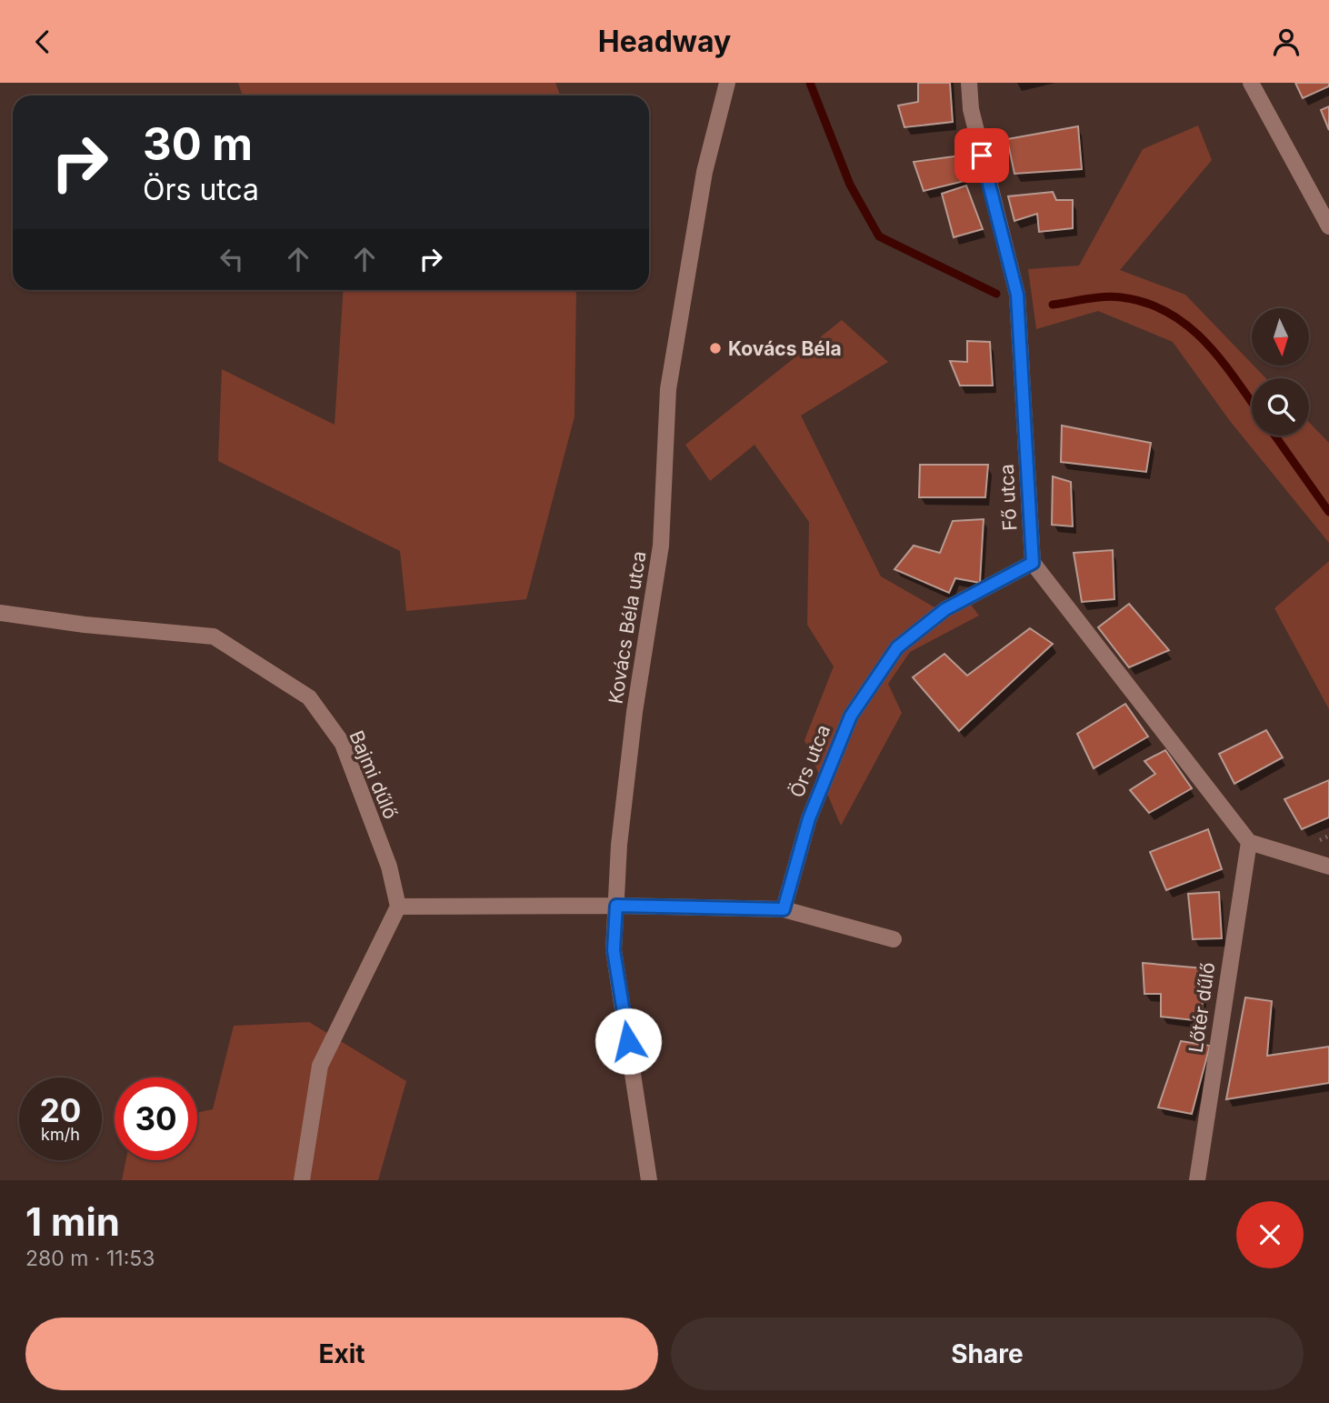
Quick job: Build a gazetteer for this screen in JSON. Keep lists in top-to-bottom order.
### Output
{
  "streets": {
    "street": [
      "Fő utca",
      "Kovács Béla utca",
      "Örs utca",
      "Bajmi dűlő",
      "Lőtér dűlő"
    ]
  },
  "crossings": [
    ["Fő utca", "Örs utca"]
  ],
  "places": ["Kovács Béla"],
  "north": "bottom",
  "page": {
    "header": "Headway",
    "turn": ["30 m", "Örs utca"],
    "speed": "20 km/h",
    "limit": "30",
    "heading": ["1 min", "280 m · 11:53"],
    "buttons": ["Exit", "Share"]
  }
}
